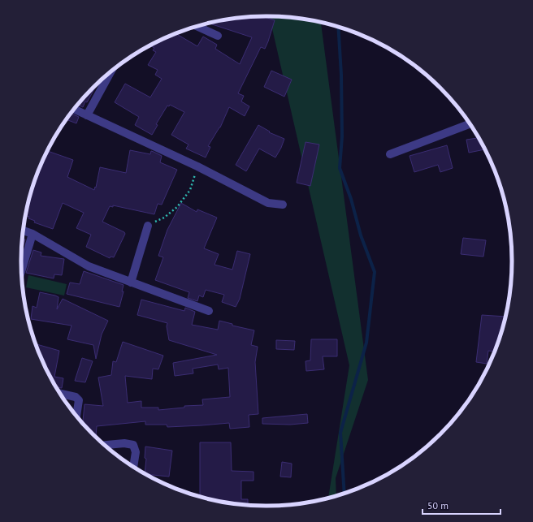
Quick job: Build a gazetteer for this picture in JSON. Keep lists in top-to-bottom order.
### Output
{
  "scale_bar": "50 m"
}
